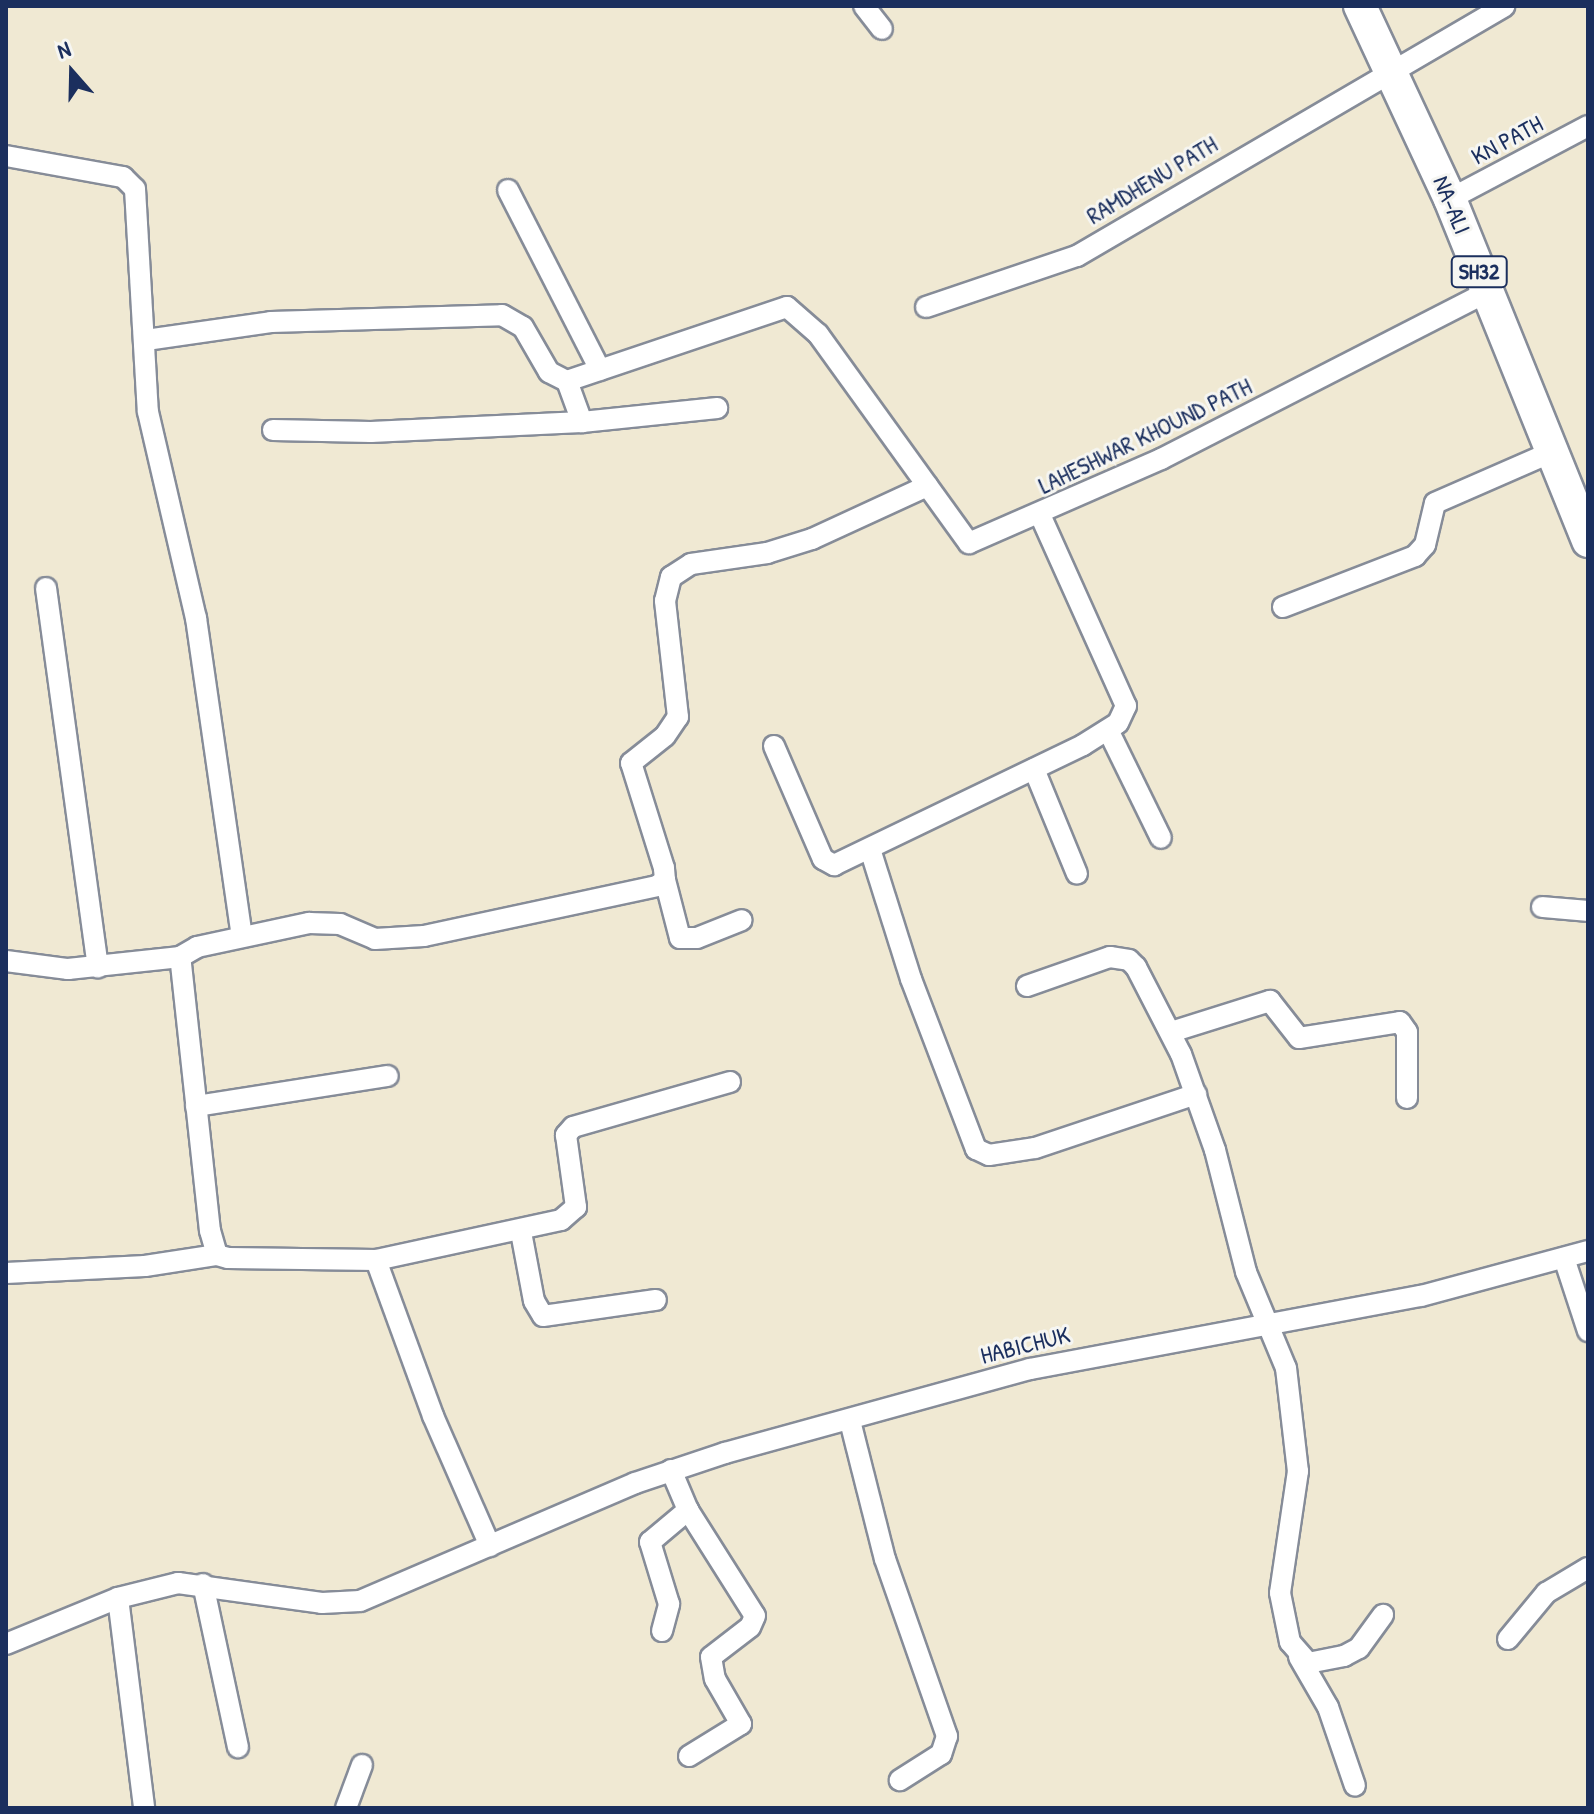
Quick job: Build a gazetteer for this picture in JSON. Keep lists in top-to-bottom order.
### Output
{
  "streets": {
    "main road": ["NA-ALI", "SH32"],
    "street": [
      "KN PATH",
      "RAMDHENU PATH",
      "LAHESHWAR KHOUND PATH",
      "HABICHUK"
    ]
  },
  "crossings": [
    ["KN PATH", "NA-ALI"],
    ["RAMDHENU PATH", "NA-ALI"],
    ["NA-ALI", "LAHESHWAR KHOUND PATH"]
  ],
  "north": "top"
}
